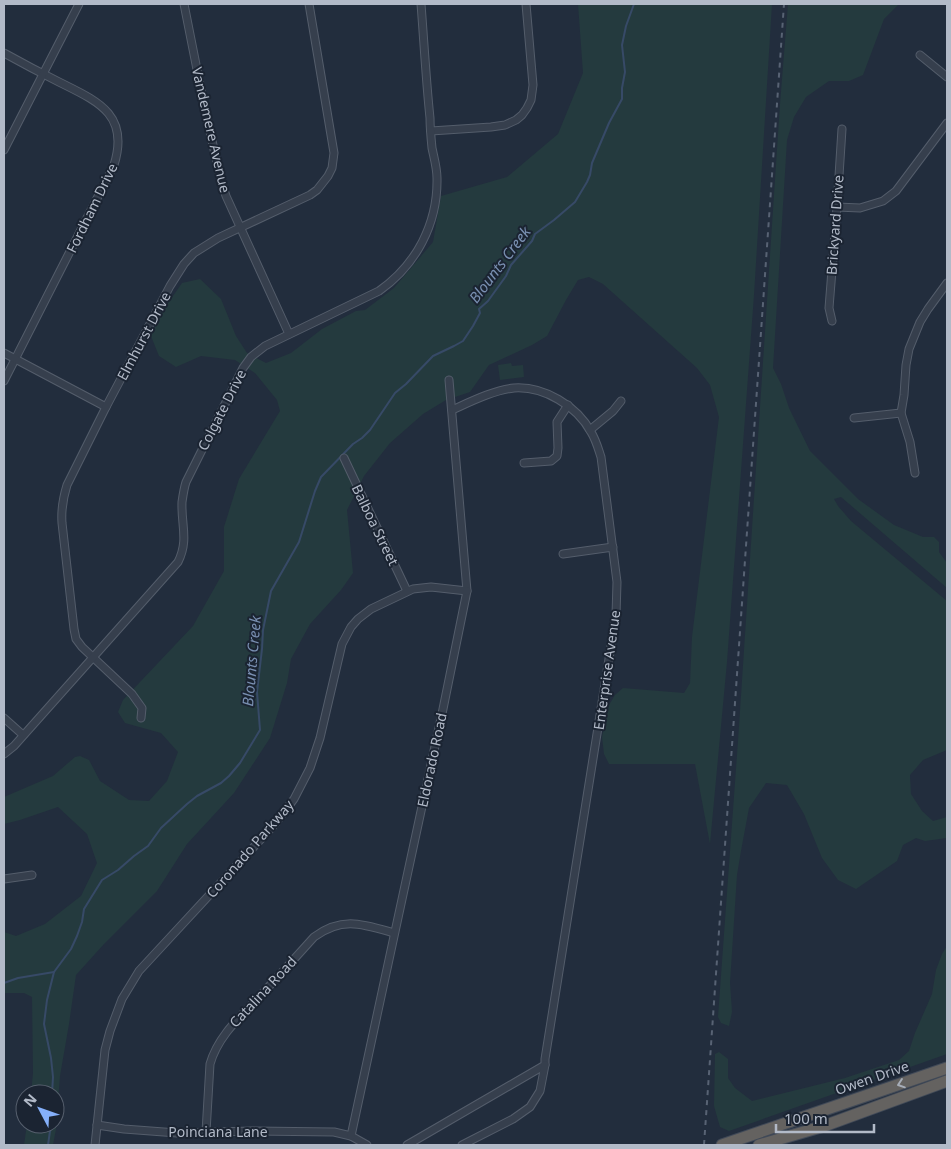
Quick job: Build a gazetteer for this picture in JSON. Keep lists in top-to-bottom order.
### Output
{
  "streets": {
    "highway": ["Owen Drive"],
    "street": [
      "Vandemere Avenue",
      "Fordham Drive",
      "Brickyard Drive",
      "Elmhurst Drive",
      "Colgate Drive",
      "Balboa Street",
      "Enterprise Avenue",
      "Eldorado Road",
      "Coronado Parkway",
      "Catalina Road",
      "Poinciana Lane"
    ]
  },
  "crossings": [
    ["Vandemere Avenue", "Elmhurst Drive"],
    ["Vandemere Avenue", "Colgate Drive"],
    ["Elmhurst Drive", "Colgate Drive"],
    ["Balboa Street", "Coronado Parkway"],
    ["Enterprise Avenue", "Eldorado Road"],
    ["Eldorado Road", "Coronado Parkway"],
    ["Eldorado Road", "Catalina Road"],
    ["Eldorado Road", "Poinciana Lane"],
    ["Coronado Parkway", "Poinciana Lane"],
    ["Catalina Road", "Poinciana Lane"]
  ],
  "water": ["Blounts Creek"],
  "scale_bar": "100 m",
  "north": "top left"
}
